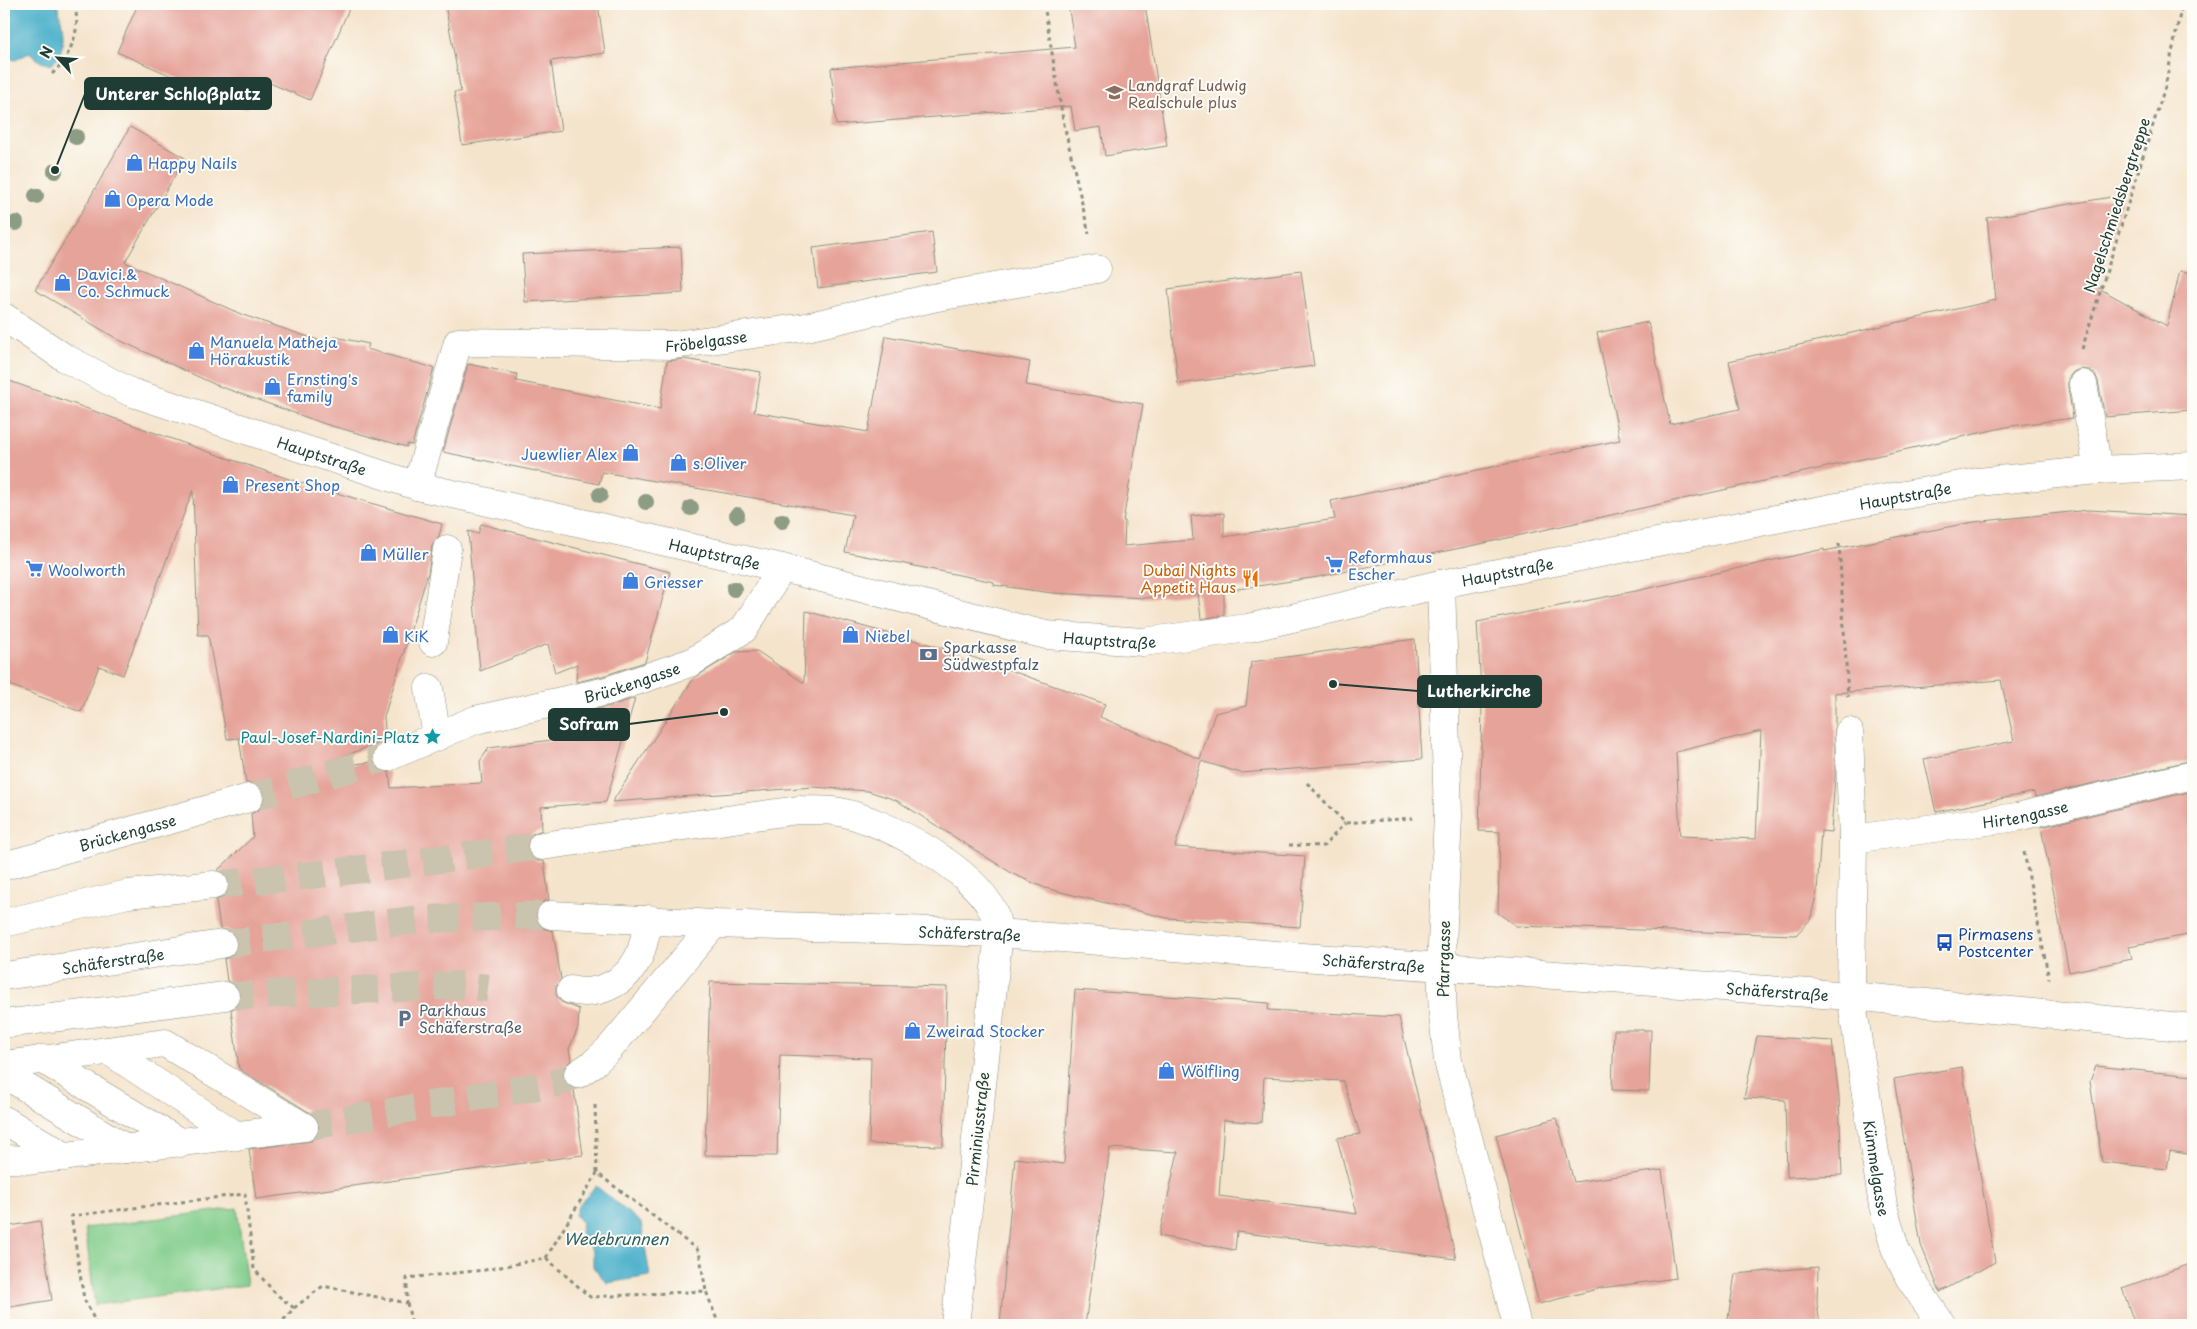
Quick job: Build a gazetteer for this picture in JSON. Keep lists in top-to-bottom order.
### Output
{
  "streets": {
    "street": [
      "Fröbelgasse",
      "Hauptstraße",
      "Brückengasse",
      "Hirtengasse",
      "Schäferstraße",
      "Pfarrgasse",
      "Pirminiusstraße",
      "Kümmelgasse"
    ],
    "path": ["Nagelschmiedsbergtreppe"]
  },
  "crossings": [
    ["Fröbelgasse", "Hauptstraße"],
    ["Hauptstraße", "Brückengasse"],
    ["Hauptstraße", "Pfarrgasse"],
    ["Hirtengasse", "Kümmelgasse"],
    ["Schäferstraße", "Pfarrgasse"],
    ["Schäferstraße", "Pirminiusstraße"],
    ["Schäferstraße", "Kümmelgasse"]
  ],
  "water": ["Wedebrunnen"],
  "places": {
    "school or university": ["Landgraf Ludwig Realschule plus"],
    "shop": [
      "Happy Nails",
      "Opera Mode",
      "Davici.& Co. Schmuck",
      "Manuela Matheja Hörakustik",
      "Ernsting's family",
      "Juewlier Alex",
      "s.Oliver",
      "Present Shop",
      "Müller",
      "Griesser",
      "KiK",
      "Niebel",
      "Zweirad Stocker",
      "Wölfling"
    ],
    "other": ["Unterer Schloßplatz", "Lutherkirche", "Sofram"],
    "supermarket": ["Reformhaus Escher", "Woolworth"],
    "restaurant": ["Dubai Nights Appetit Haus"],
    "bank": ["Sparkasse Südwestpfalz"],
    "place": ["Paul-Josef-Nardini-Platz"],
    "bus stop": ["Pirmasens Postcenter"],
    "parking": ["Parkhaus Schäferstraße"]
  },
  "north": "top left"
}
